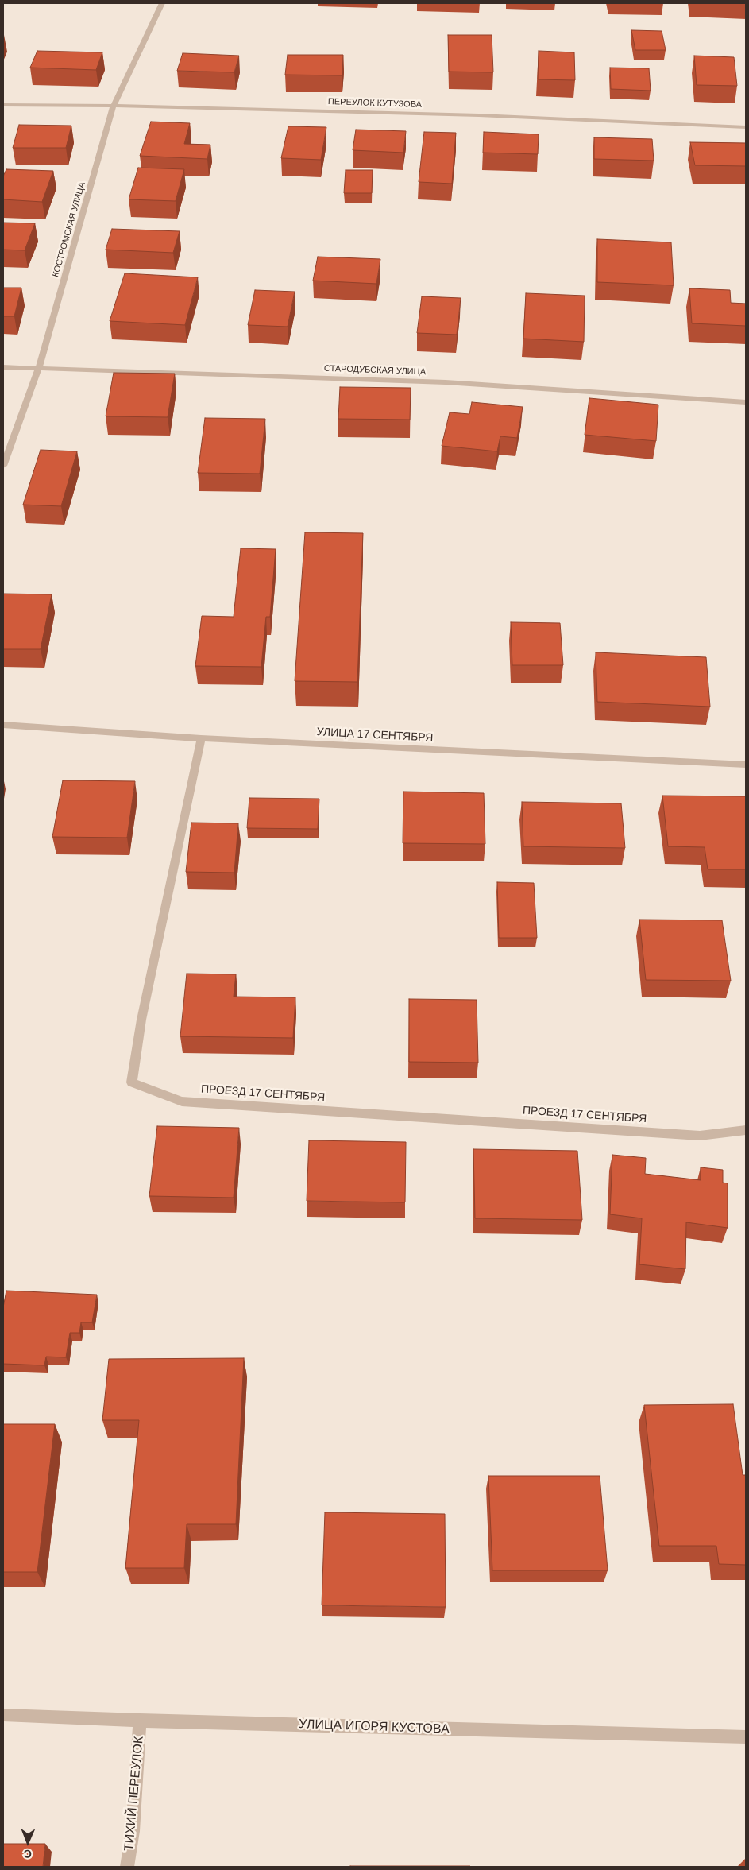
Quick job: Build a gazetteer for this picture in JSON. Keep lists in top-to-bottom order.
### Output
{
  "streets": {
    "street": [
      "ПЕРЕУЛОК КУТУЗОВА",
      "КОСТРОМСКАЯ УЛИЦА",
      "СТАРОДУБСКАЯ УЛИЦА",
      "УЛИЦА 17 СЕНТЯБРЯ",
      "ПРОЕЗД 17 СЕНТЯБРЯ",
      "УЛИЦА ИГОРЯ КУСТОВА",
      "ТИХИЙ ПЕРЕУЛОК"
    ]
  },
  "crossings": [
    ["ПЕРЕУЛОК КУТУЗОВА", "КОСТРОМСКАЯ УЛИЦА"],
    ["КОСТРОМСКАЯ УЛИЦА", "СТАРОДУБСКАЯ УЛИЦА"],
    ["УЛИЦА 17 СЕНТЯБРЯ", "ПРОЕЗД 17 СЕНТЯБРЯ"],
    ["УЛИЦА ИГОРЯ КУСТОВА", "ТИХИЙ ПЕРЕУЛОК"]
  ],
  "north": "bottom"
}
